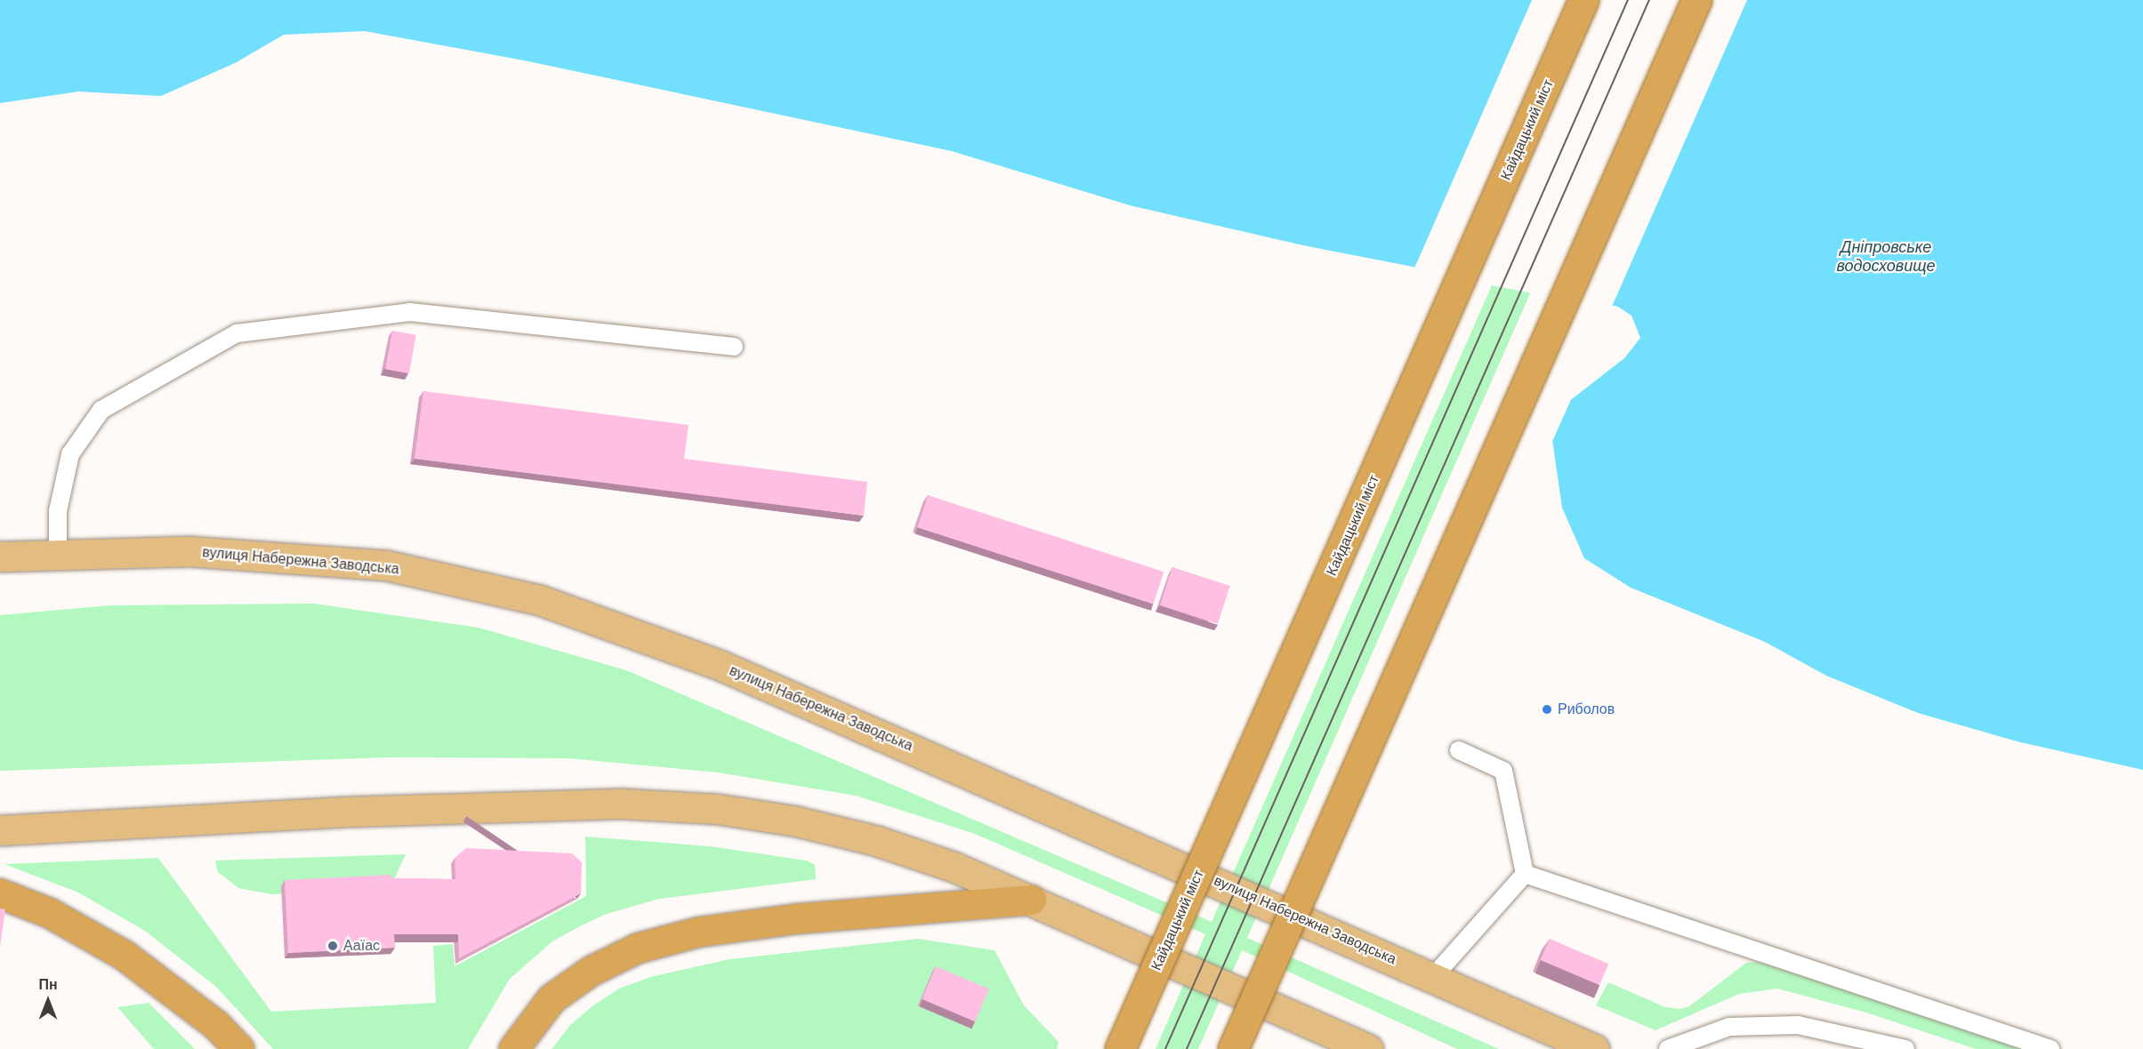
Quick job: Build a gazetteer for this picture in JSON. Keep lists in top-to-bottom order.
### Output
{
  "streets": {
    "highway": ["Кайдацький міст"],
    "main road": ["вулиця Набережна Заводська"]
  },
  "water": ["Дніпровське водосховище"],
  "places": ["Риболов", "Ааїас"],
  "north": "top"
}
